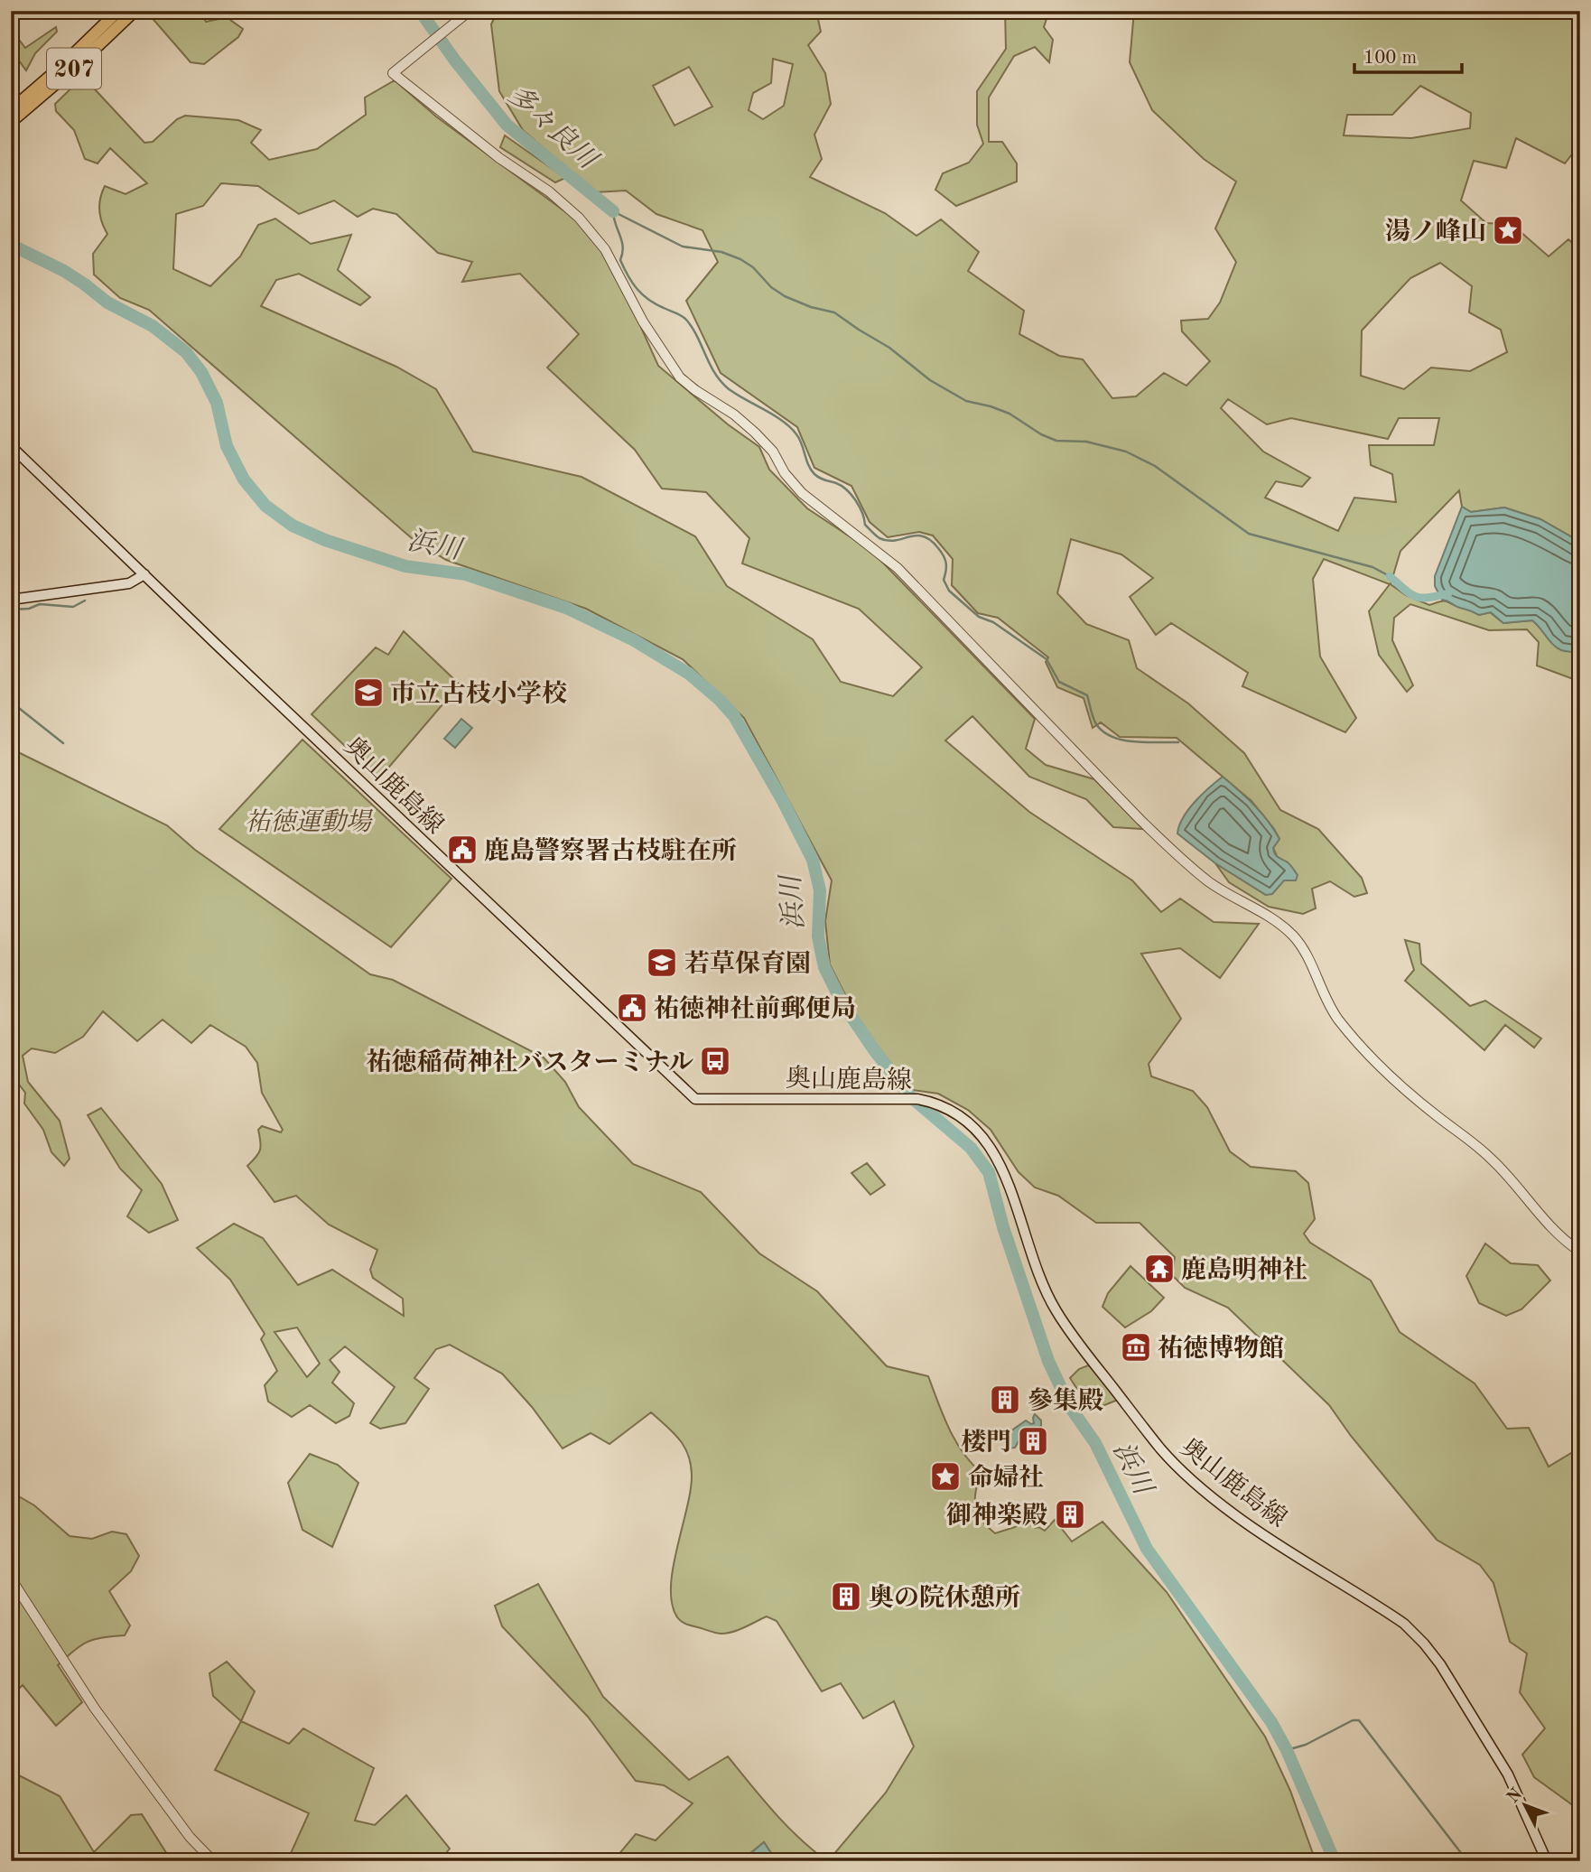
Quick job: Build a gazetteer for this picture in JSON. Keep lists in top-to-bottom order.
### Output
{
  "streets": {
    "highway": ["207"],
    "main road": ["奥山鹿島線"]
  },
  "water": ["多々良川", "浜川"],
  "parks": ["祐徳運動場"],
  "places": {
    "place": ["湯ノ峰山", "命婦社"],
    "school or university": ["市立古枝小学校", "若草保育園"],
    "public building": ["鹿島警察署古枝駐在所", "祐徳神社前郵便局"],
    "bus stop": ["祐徳稲荷神社バスターミナル"],
    "temple": ["鹿島明神社"],
    "museum": ["祐徳博物館"],
    "building": [
      "參集殿",
      "楼門",
      "御神楽殿",
      "奥の院休憩所"
    ]
  },
  "scale_bar": "100 m",
  "north": "top left"
}
